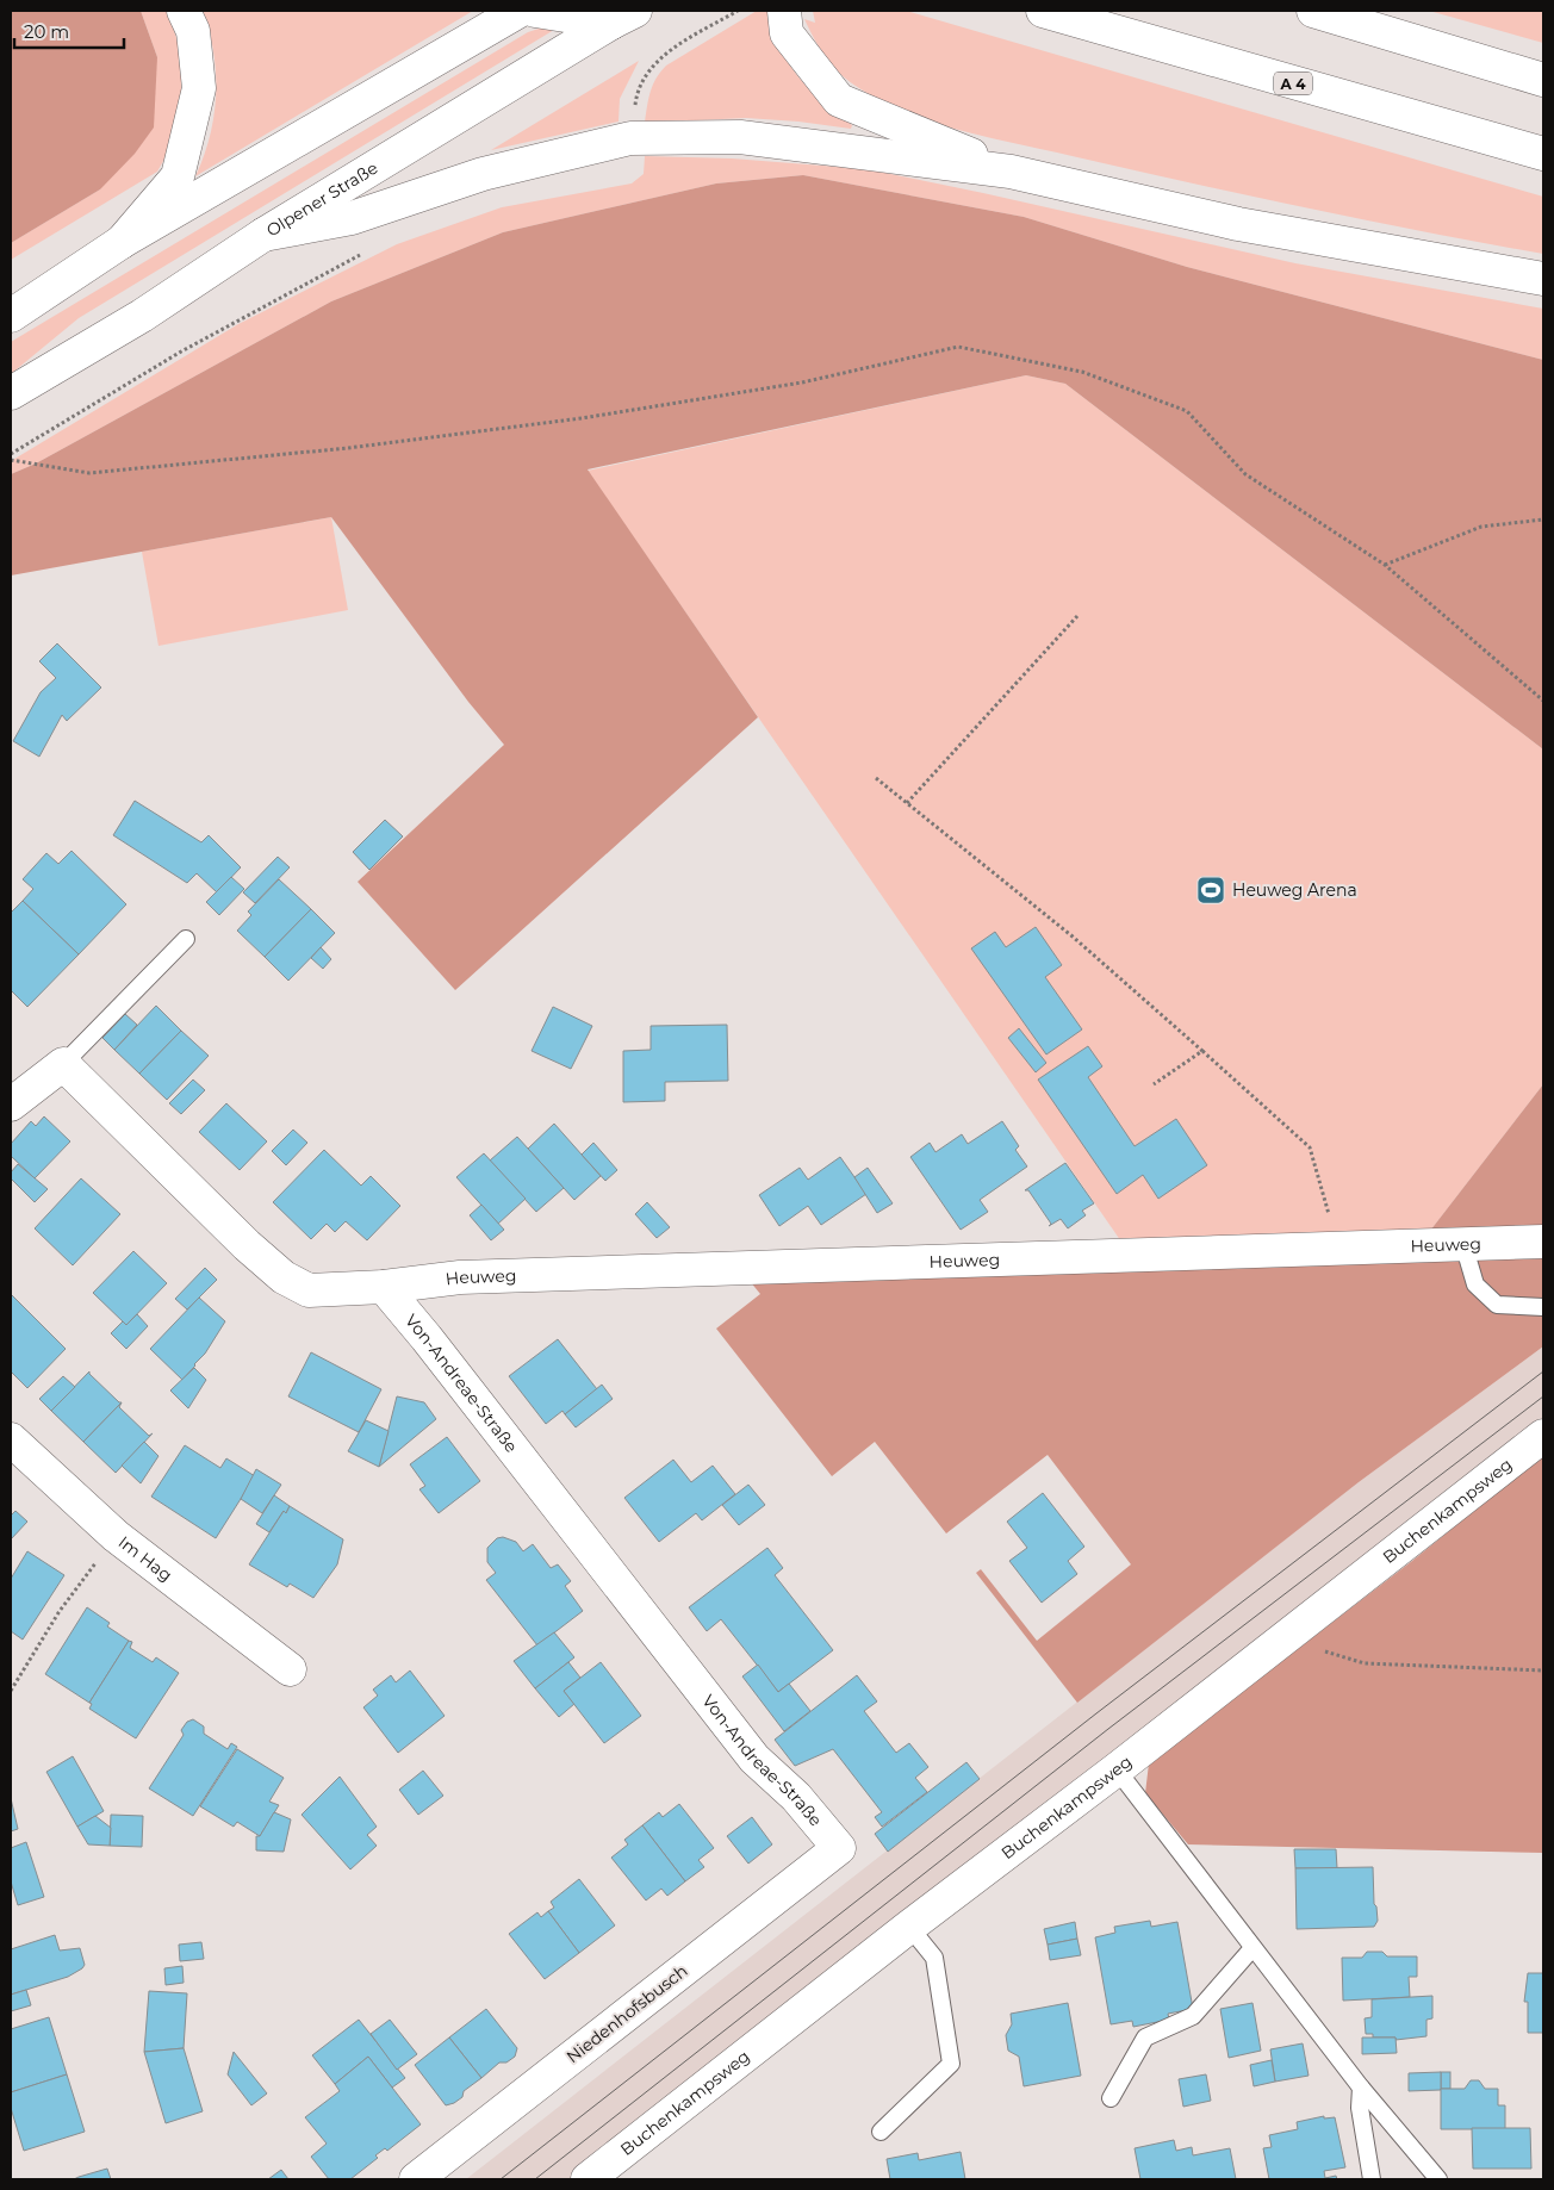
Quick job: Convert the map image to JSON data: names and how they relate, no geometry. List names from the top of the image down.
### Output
{
  "streets": {
    "main road": [
      "A 4",
      "Olpener Straße",
      "Heuweg",
      "Von-Andreae-Straße",
      "Buchenkampsweg",
      "Im Hag",
      "Niedenhofsbusch"
    ]
  },
  "crossings": [
    ["Heuweg", "Von-Andreae-Straße"],
    ["Von-Andreae-Straße", "Niedenhofsbusch"]
  ],
  "places": {
    "sports": ["Heuweg Arena"]
  },
  "scale_bar": "20 m"
}
